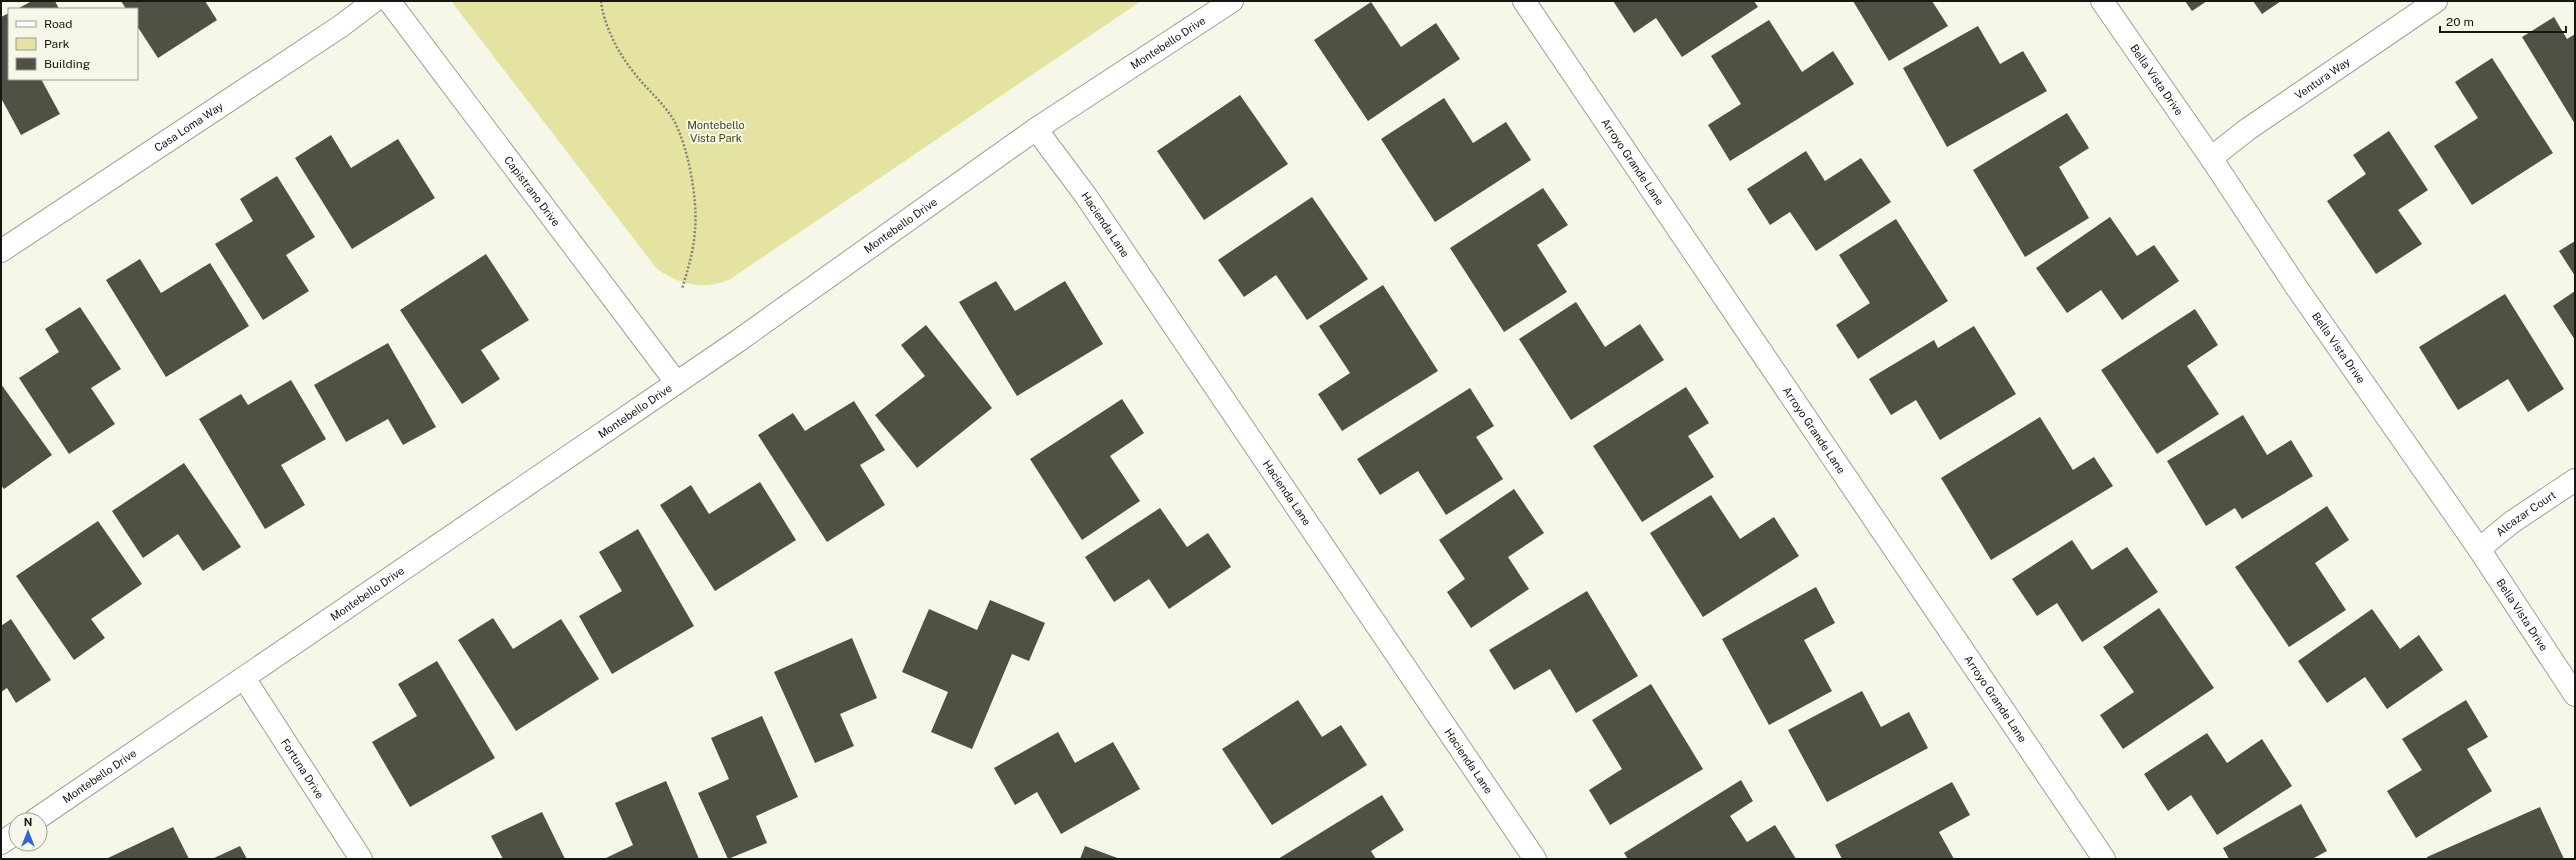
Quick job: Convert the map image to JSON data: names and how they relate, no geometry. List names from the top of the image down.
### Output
{
  "streets": {
    "street": [
      "Montebello Drive",
      "Ventura Way",
      "Bella Vista Drive",
      "Casa Loma Way",
      "Arroyo Grande Lane",
      "Capistrano Drive",
      "Hacienda Lane",
      "Alcazar Court",
      "Fortuna Drive"
    ]
  },
  "crossings": [
    ["Montebello Drive", "Capistrano Drive"],
    ["Montebello Drive", "Hacienda Lane"],
    ["Montebello Drive", "Fortuna Drive"],
    ["Ventura Way", "Bella Vista Drive"],
    ["Bella Vista Drive", "Alcazar Court"]
  ],
  "parks": ["Montebello Vista Park"],
  "legend": ["Road", "Park", "Building"],
  "scale_bar": "20 m",
  "north": "top"
}
